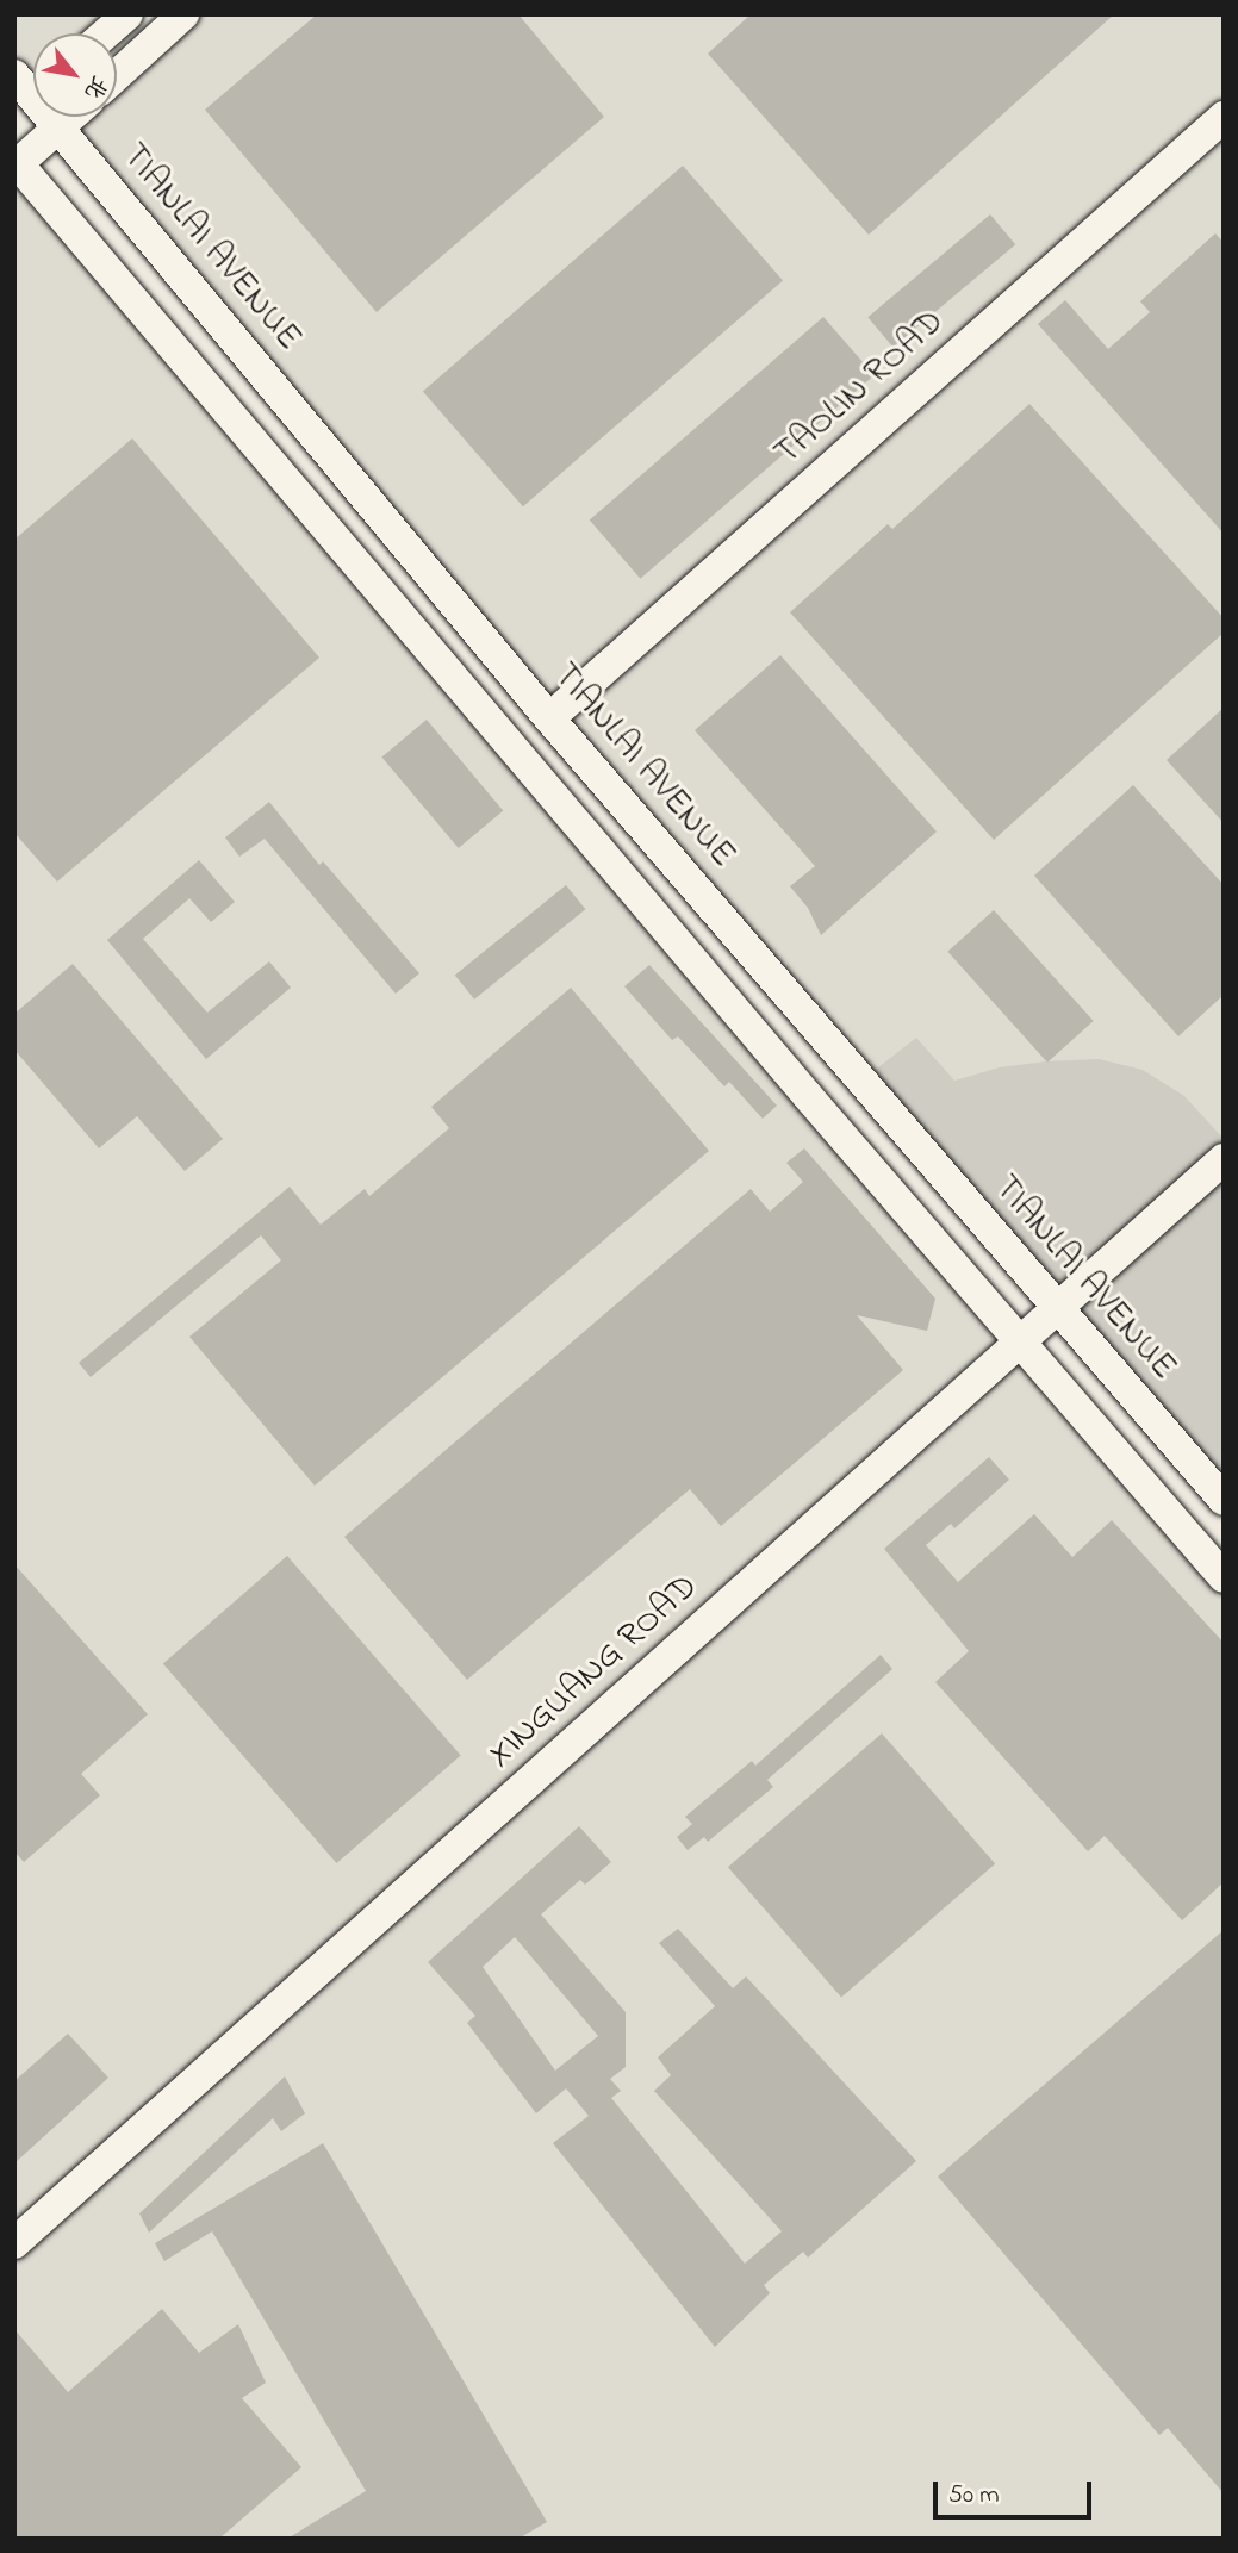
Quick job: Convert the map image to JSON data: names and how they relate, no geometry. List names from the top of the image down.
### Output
{
  "streets": {
    "main road": ["TIANLAI AVENUE", "TAOLIN ROAD", "XINGUANG ROAD"]
  },
  "crossings": [
    ["TIANLAI AVENUE", "TAOLIN ROAD"],
    ["TIANLAI AVENUE", "XINGUANG ROAD"]
  ],
  "scale_bar": "50 m",
  "north": "bottom right"
}
